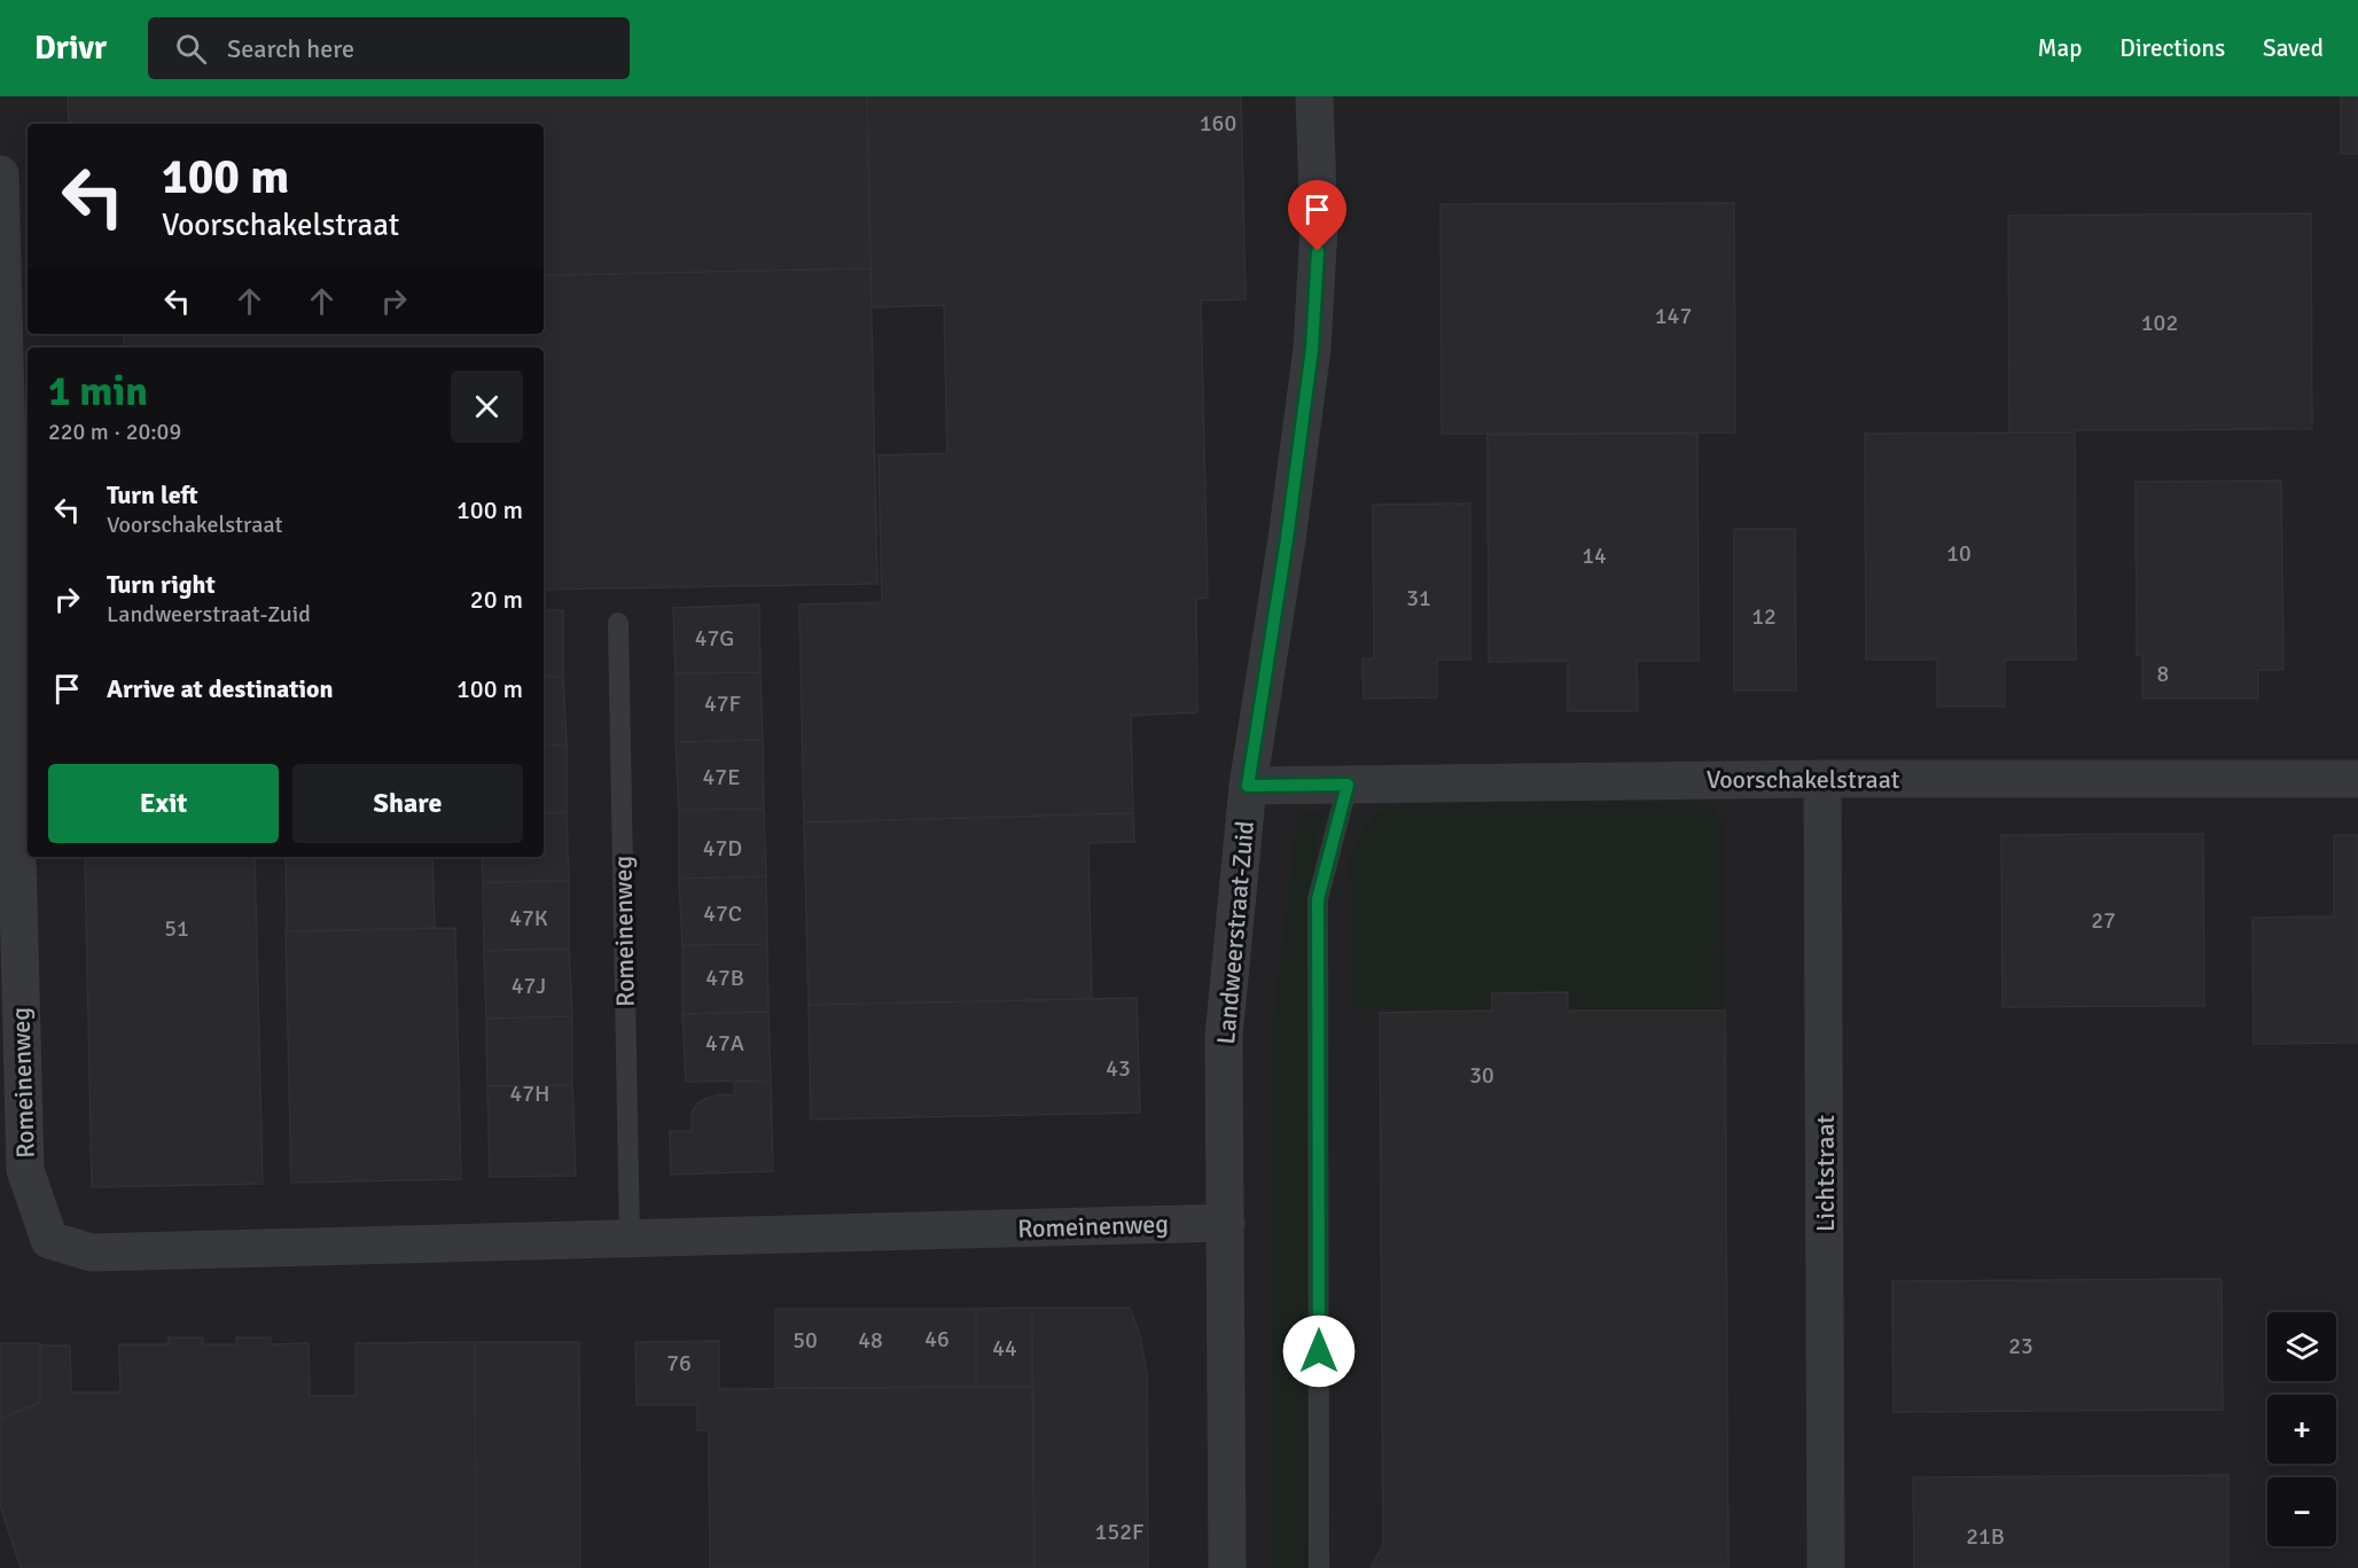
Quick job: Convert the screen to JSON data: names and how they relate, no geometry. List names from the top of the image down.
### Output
{
  "streets": {
    "street": [
      "Voorschakelstraat",
      "Romeinenweg",
      "Landweerstraat-Zuid",
      "Lichtstraat"
    ]
  },
  "crossings": [
    ["Voorschakelstraat", "Landweerstraat-Zuid"],
    ["Voorschakelstraat", "Lichtstraat"],
    ["Romeinenweg", "Landweerstraat-Zuid"]
  ],
  "house_numbers": [
    "160",
    "147",
    "102",
    "10",
    "14",
    "31",
    "12",
    "47G",
    "8",
    "47F",
    "47E",
    "47D",
    "47C",
    "47K",
    "27",
    "51",
    "47B",
    "47J",
    "47A",
    "43",
    "30",
    "47H",
    "46",
    "50",
    "48",
    "23",
    "44",
    "76",
    "152F",
    "21B"
  ],
  "page": {
    "header": "Drivr",
    "search": "Search here",
    "nav": ["Map", "Directions", "Saved"],
    "turn": ["100 m", "Voorschakelstraat"],
    "heading": ["1 min", "220 m · 20:09"],
    "list": [
      {
        "name": "Turn left",
        "note": "Voorschakelstraat",
        "value": "100 m"
      },
      {
        "name": "Turn right",
        "note": "Landweerstraat-Zuid",
        "value": "20 m"
      },
      {
        "name": "Arrive at destination",
        "value": "100 m"
      }
    ],
    "buttons": ["Exit", "Share"],
    "map_buttons": ["+", "−"]
  }
}
